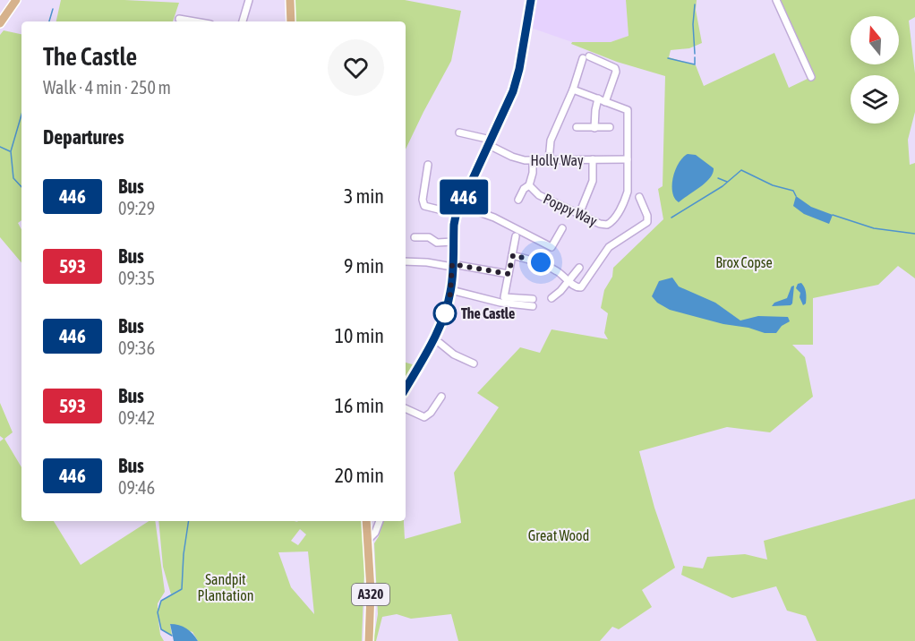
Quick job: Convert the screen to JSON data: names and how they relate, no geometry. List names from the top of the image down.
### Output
{
  "streets": {
    "main road": ["A320"],
    "street": ["Holly Way", "Poppy Way"]
  },
  "crossings": [
    ["Holly Way", "Poppy Way"]
  ],
  "parks": ["Brox Copse", "Great Wood", "Sandpit Plantation"],
  "places": ["The Castle"],
  "lines": ["bus line 446"],
  "north": "top",
  "page": {
    "on_map": "446",
    "heading": [
      ["The Castle", "Walk · 4 min · 250 m"],
      "Departures"
    ],
    "list": [
      {
        "mark": "446",
        "name": "Bus",
        "note": "09:29",
        "value": "3 min"
      },
      {
        "mark": "593",
        "name": "Bus",
        "note": "09:35",
        "value": "9 min"
      },
      {
        "mark": "446",
        "name": "Bus",
        "note": "09:36",
        "value": "10 min"
      },
      {
        "mark": "593",
        "name": "Bus",
        "note": "09:42",
        "value": "16 min"
      },
      {
        "mark": "446",
        "name": "Bus",
        "note": "09:46",
        "value": "20 min"
      }
    ]
  }
}
